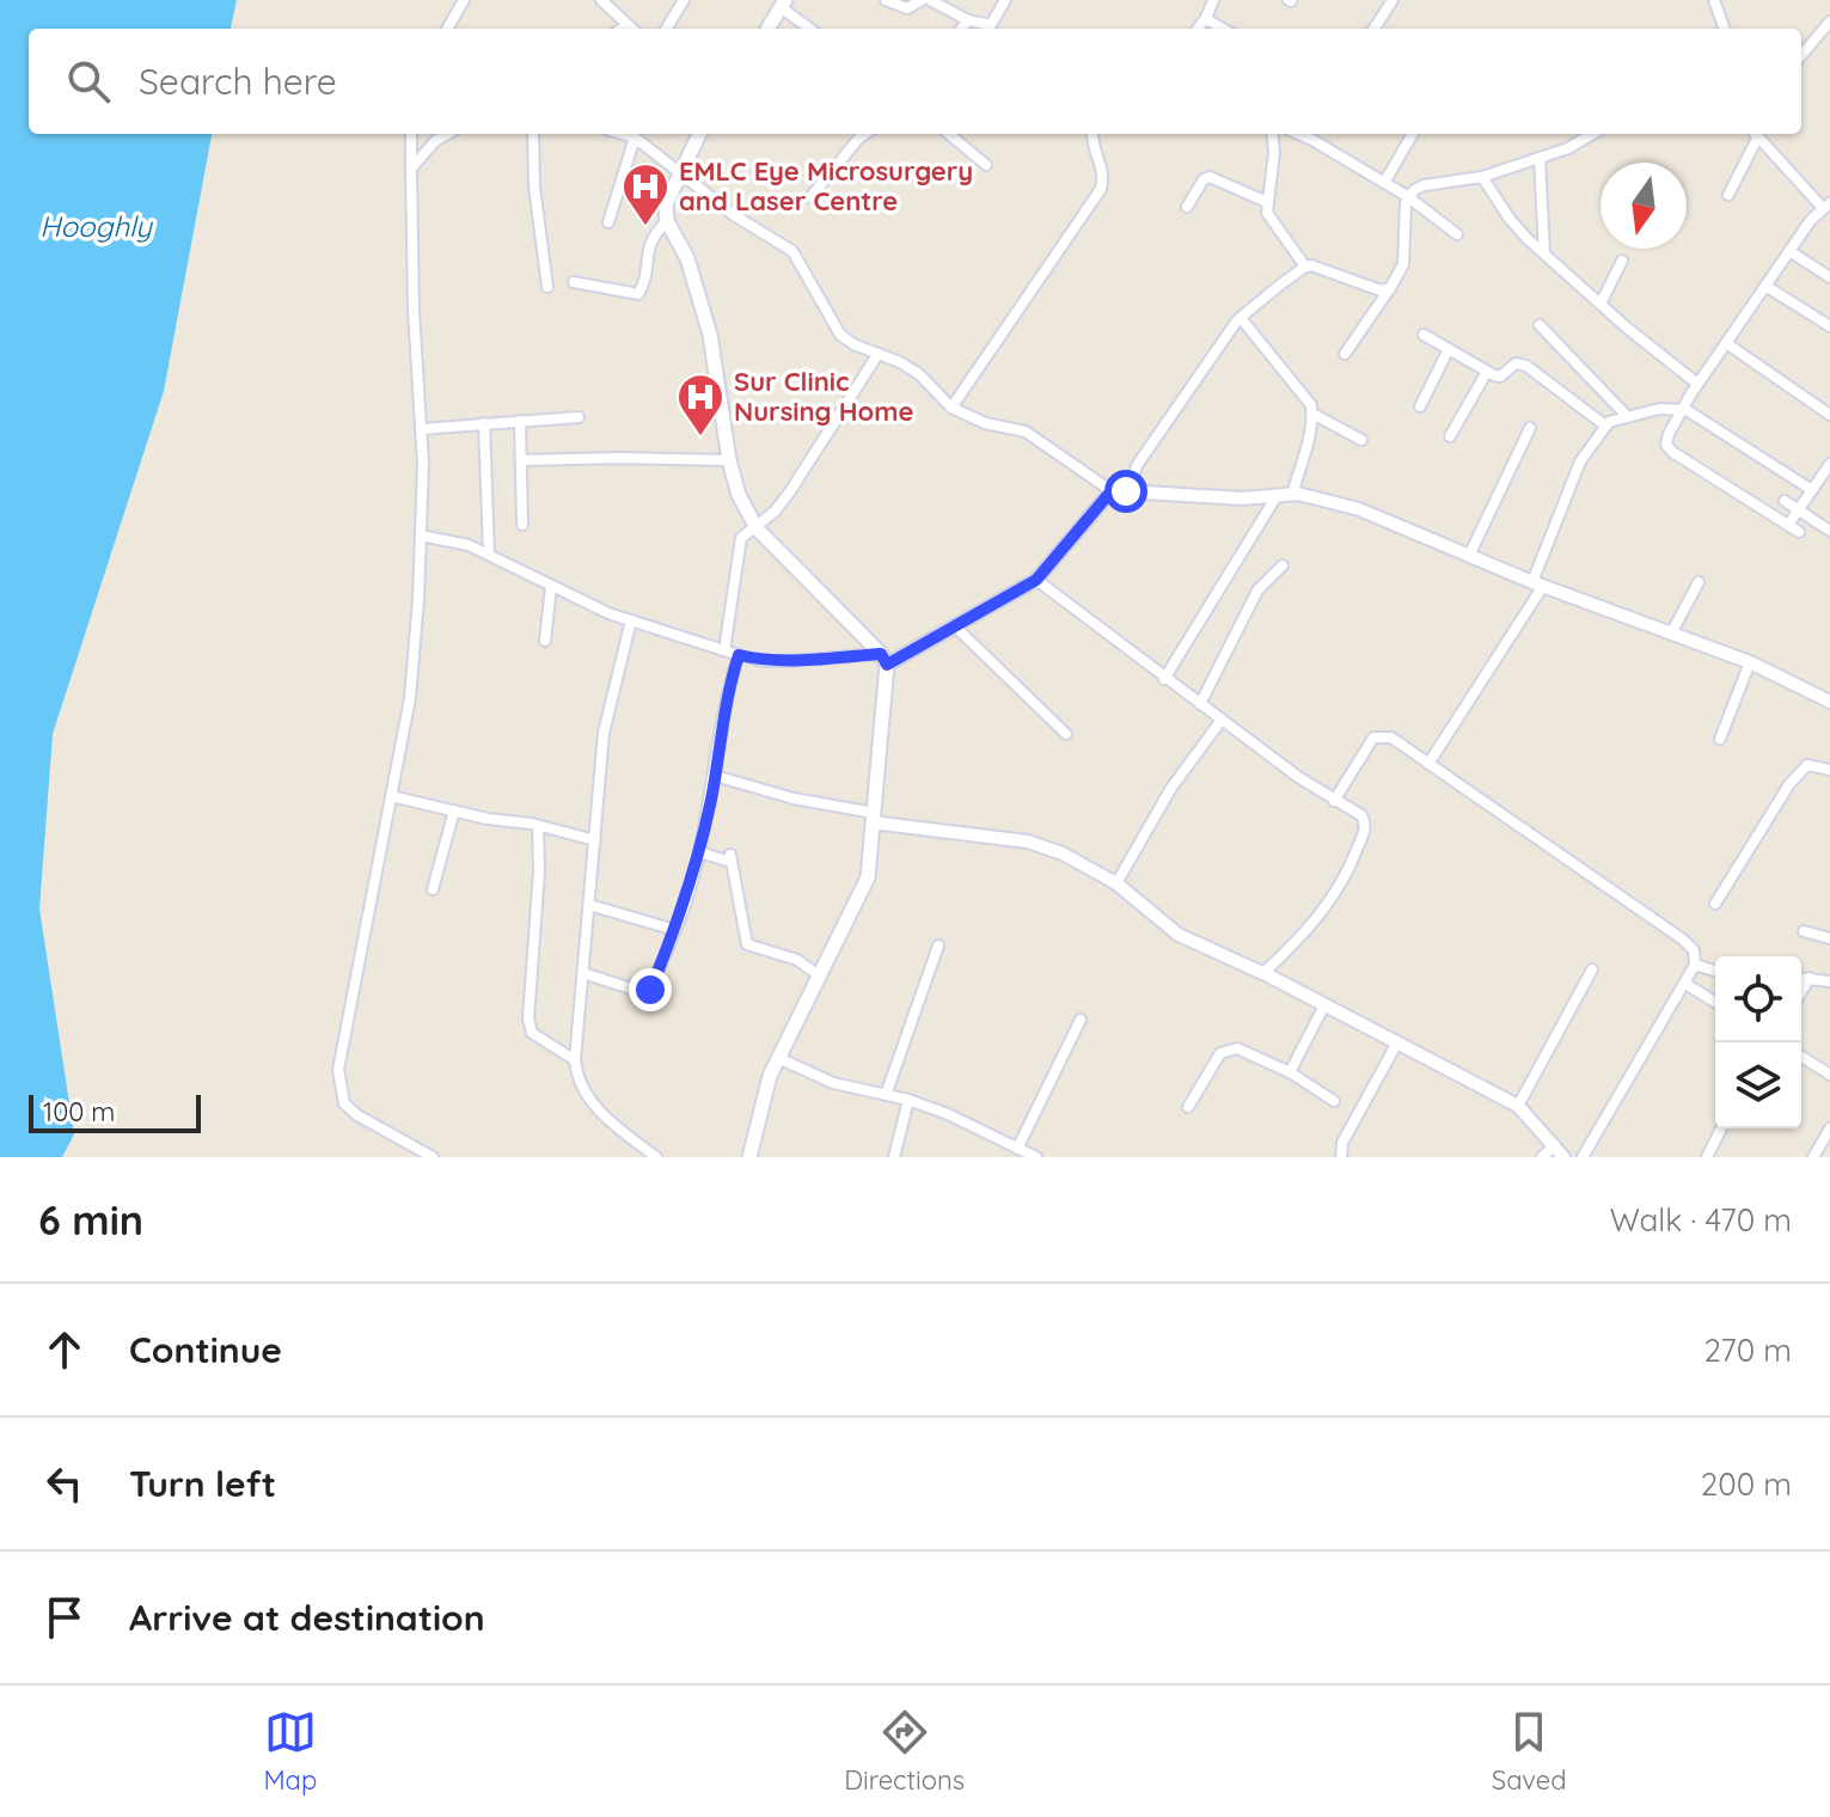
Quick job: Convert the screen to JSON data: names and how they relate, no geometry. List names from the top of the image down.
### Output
{
  "water": ["Hooghly"],
  "places": {
    "hospital": ["EMLC Eye Microsurgery and Laser Centre", "Sur Clinic Nursing Home"]
  },
  "scale_bar": "100 m",
  "north": "bottom",
  "page": {
    "search": "Search here",
    "scale": "100 m",
    "heading": ["6 min", "Walk · 470 m"],
    "list": [
      ["Continue", "270 m"],
      ["Turn left", "200 m"],
      "Arrive at destination"
    ],
    "nav": ["Map", "Directions", "Saved"]
  }
}
